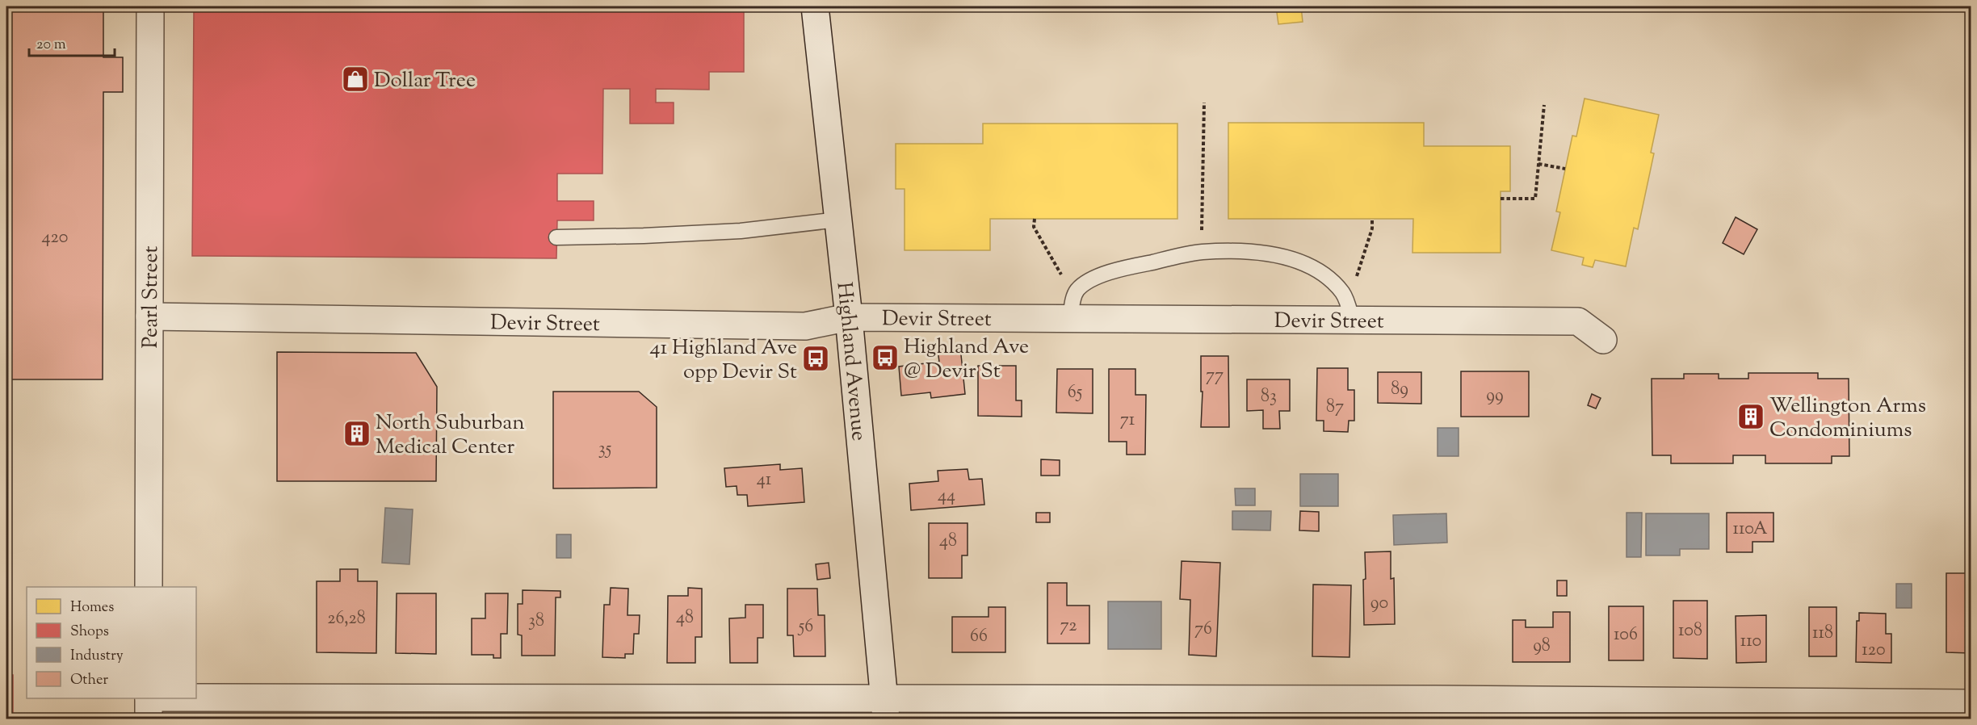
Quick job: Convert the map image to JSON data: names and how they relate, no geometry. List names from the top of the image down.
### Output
{
  "streets": {
    "street": ["Pearl Street", "Devir Street", "Highland Avenue"]
  },
  "crossings": [
    ["Pearl Street", "Devir Street"],
    ["Devir Street", "Highland Avenue"]
  ],
  "places": {
    "shop": ["Dollar Tree"],
    "bus stop": ["Highland Ave @ Devir St", "41 Highland Ave opp Devir St"],
    "building": ["Wellington Arms Condominiums", "North Suburban Medical Center"]
  },
  "house_numbers": [
    "420",
    "77",
    "89",
    "65",
    "99",
    "83",
    "87",
    "71",
    "35",
    "41",
    "44",
    "110A",
    "48",
    "90",
    "48",
    "26,28",
    "38",
    "72",
    "56",
    "76",
    "108",
    "118",
    "106",
    "66",
    "110",
    "98",
    "120"
  ],
  "legend": [
    "Homes",
    "Shops",
    "Industry",
    "Other"
  ],
  "scale_bar": "20 m"
}
